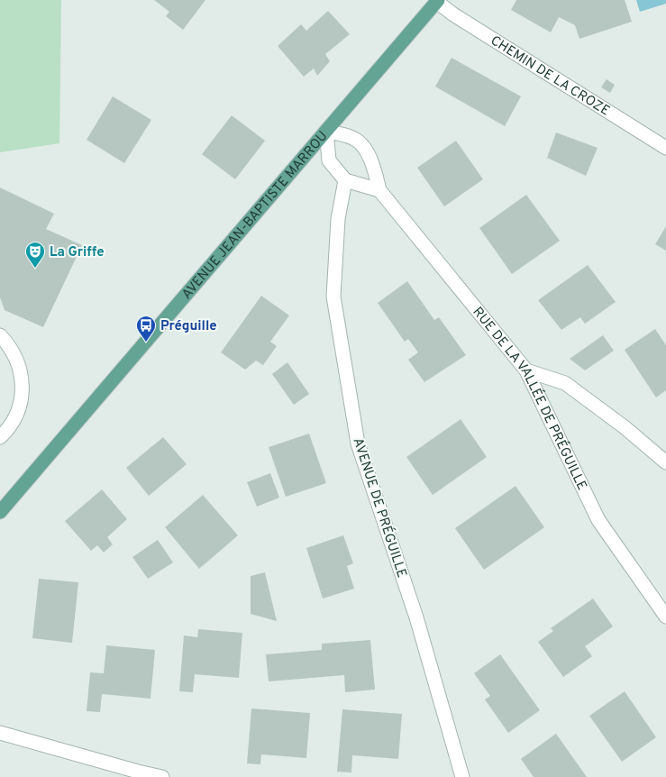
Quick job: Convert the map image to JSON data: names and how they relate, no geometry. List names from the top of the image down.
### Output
{
  "streets": {
    "main road": ["AVENUE JEAN-BAPTISTE MARROU"],
    "street": ["CHEMIN DE LA CROZE", "RUE DE LA VALLÉE DE PRÉGUILLE", "AVENUE DE PRÉGUILLE"]
  },
  "crossings": [
    ["CHEMIN DE LA CROZE", "AVENUE JEAN-BAPTISTE MARROU"],
    ["AVENUE JEAN-BAPTISTE MARROU", "RUE DE LA VALLÉE DE PRÉGUILLE"]
  ],
  "places": {
    "theatre": ["La Griffe"],
    "bus stop": ["Préguille"]
  }
}
